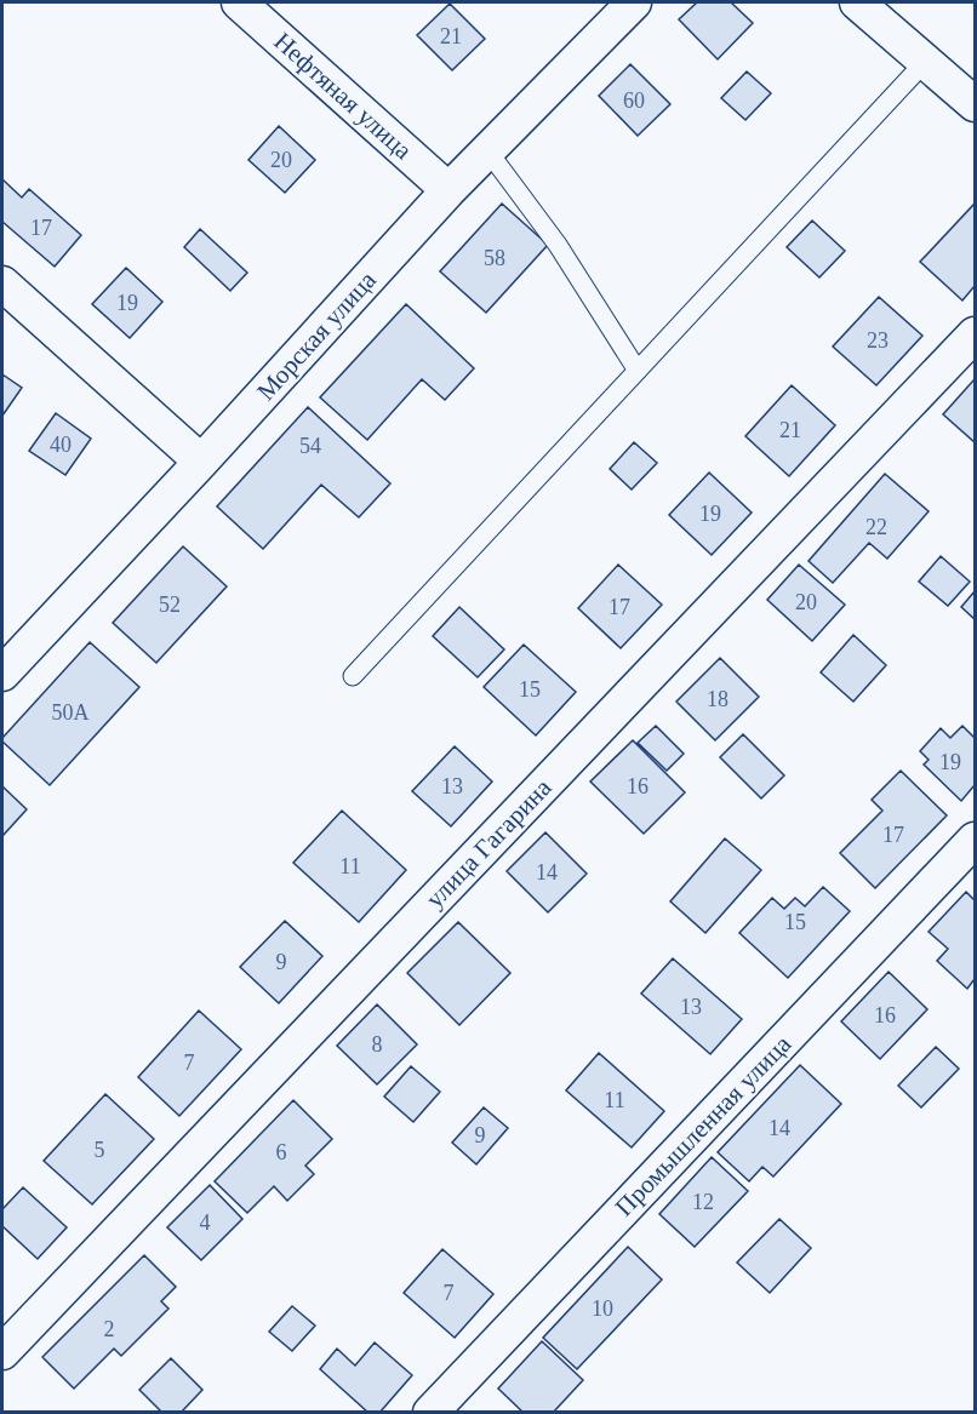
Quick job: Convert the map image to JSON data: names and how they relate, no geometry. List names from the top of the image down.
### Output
{
  "streets": {
    "street": [
      "Нефтяная улица",
      "Морская улица",
      "улица Гагарина",
      "Промышленная улица"
    ]
  },
  "crossings": [
    ["Нефтяная улица", "Морская улица"]
  ],
  "house_numbers": [
    "21",
    "60",
    "20",
    "17",
    "58",
    "19",
    "23",
    "21",
    "40",
    "54",
    "19",
    "22",
    "20",
    "52",
    "17",
    "15",
    "18",
    "50А",
    "19",
    "13",
    "16",
    "17",
    "11",
    "14",
    "15",
    "9",
    "13",
    "16",
    "8",
    "7",
    "11",
    "14",
    "9",
    "5",
    "6",
    "12",
    "4",
    "7",
    "10",
    "2"
  ]
}
